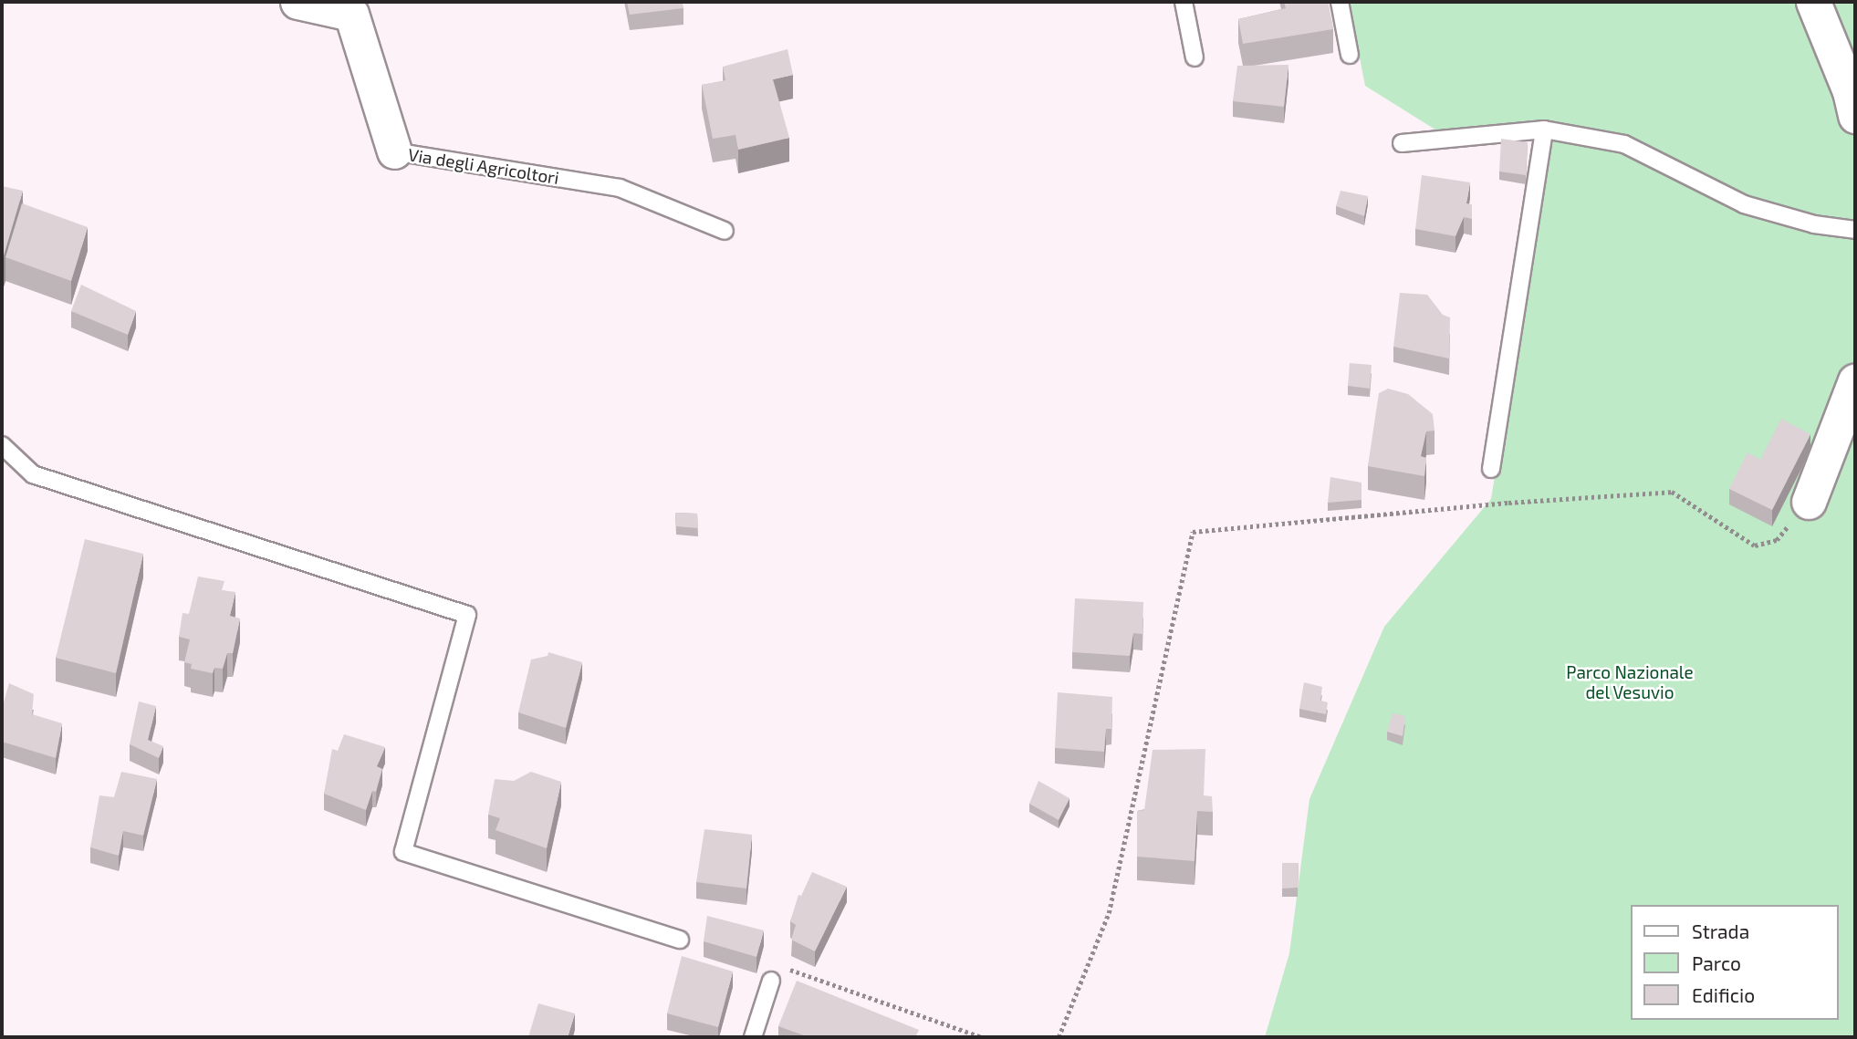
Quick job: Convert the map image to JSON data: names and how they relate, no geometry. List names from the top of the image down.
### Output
{
  "streets": {
    "street": ["Via degli Agricoltori"]
  },
  "parks": ["Parco Nazionale del Vesuvio"],
  "legend": ["Strada", "Parco", "Edificio"]
}
